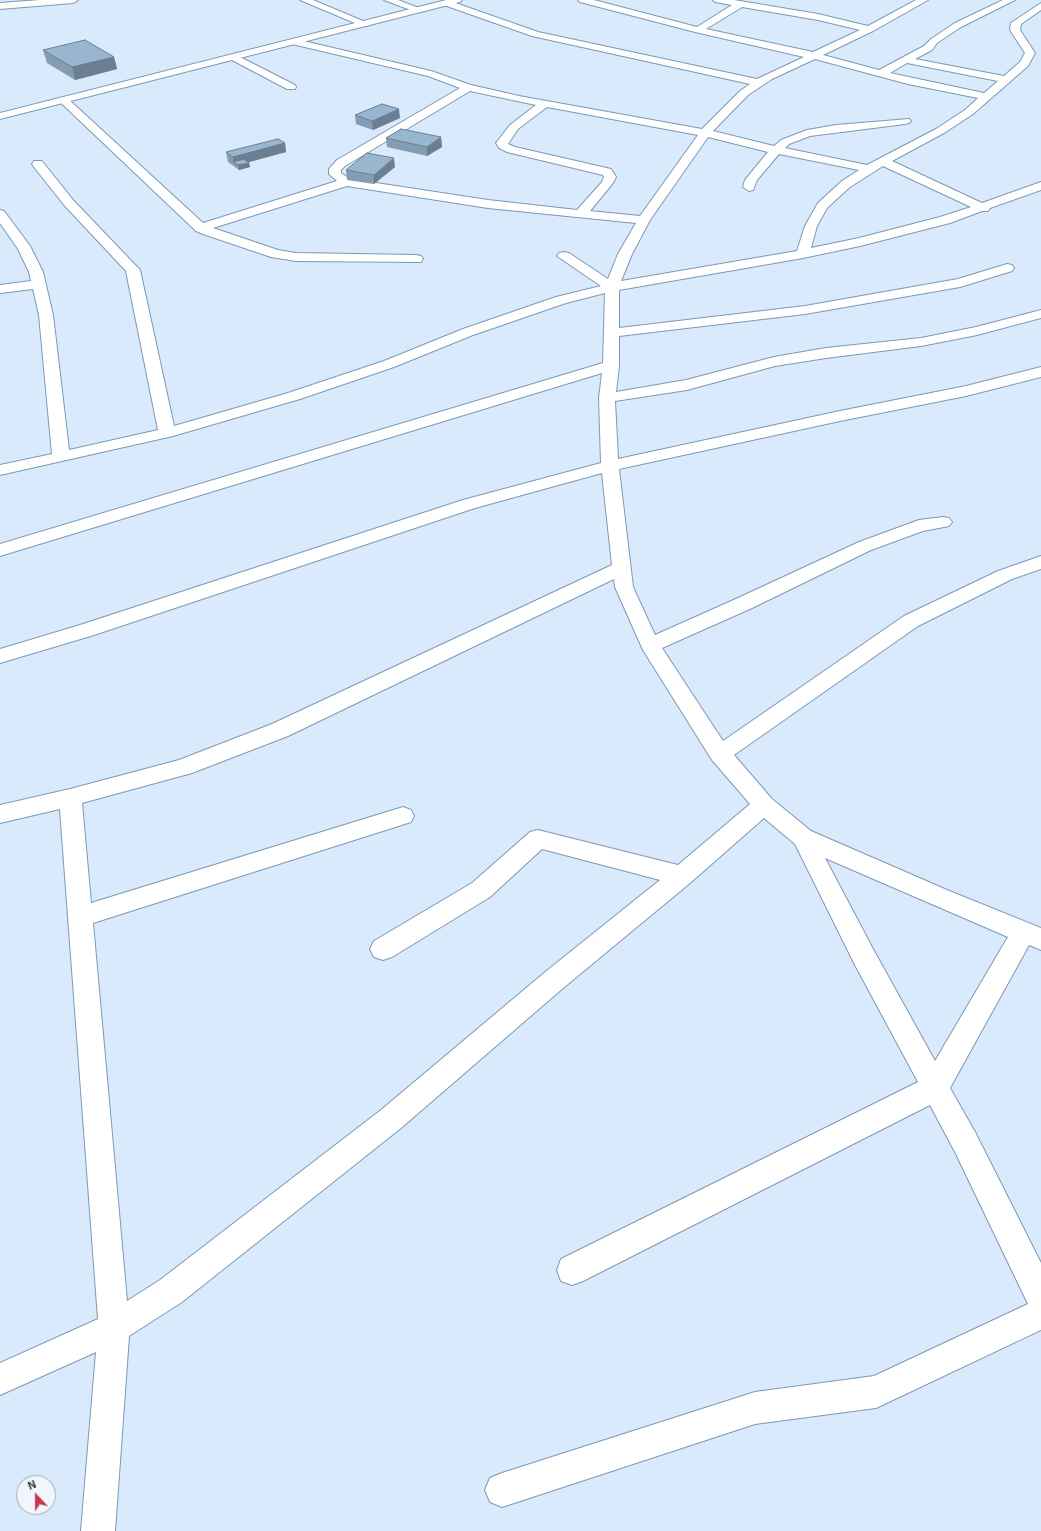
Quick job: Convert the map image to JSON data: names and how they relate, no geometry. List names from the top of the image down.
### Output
{
  "north": "top"
}
